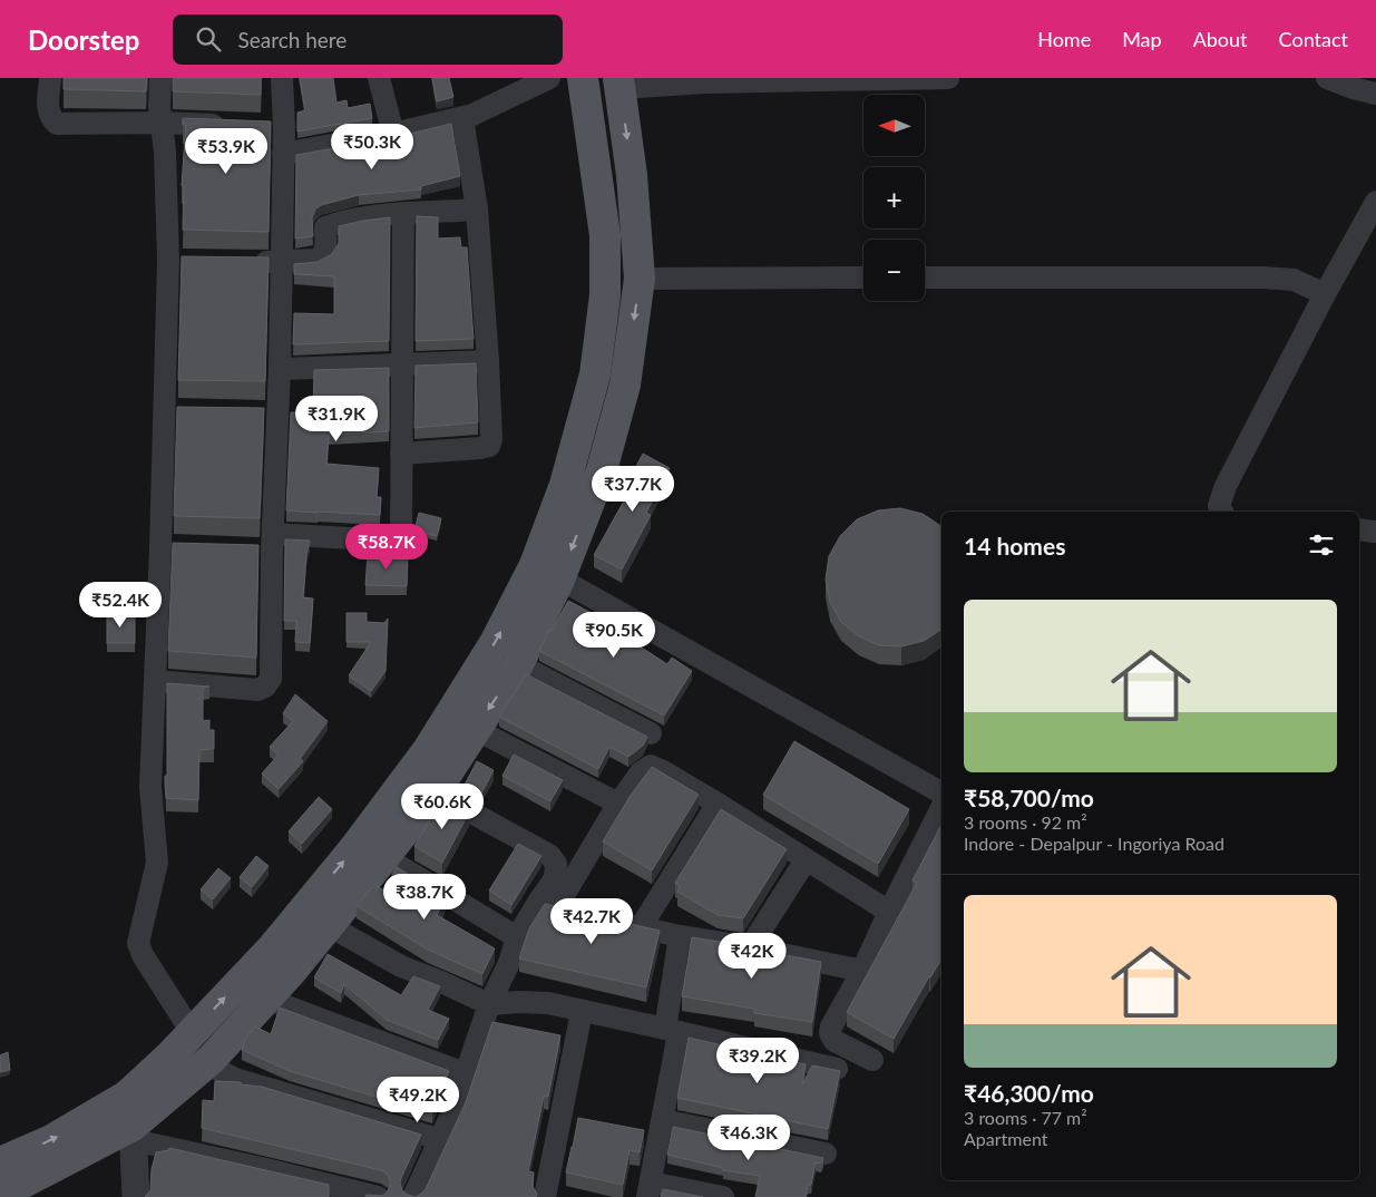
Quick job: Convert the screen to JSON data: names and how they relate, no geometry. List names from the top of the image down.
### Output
{
  "north": "left",
  "page": {
    "header": "Doorstep",
    "search": "Search here",
    "nav": [
      "Home",
      "Map",
      "About",
      "Contact"
    ],
    "map_buttons": ["+", "−"],
    "price": [
      "₹50.3K",
      "₹53.9K",
      "₹31.9K",
      "₹37.7K",
      "₹58.7K",
      "₹52.4K",
      "₹90.5K",
      "₹60.6K",
      "₹38.7K",
      "₹42.7K",
      "₹42K",
      "₹39.2K",
      "₹49.2K",
      "₹46.3K"
    ],
    "heading": "14 homes",
    "list": [
      {
        "name": "₹58,700/mo",
        "note": "3 rooms · 92 m² · Indore - Depalpur - Ingoriya Road"
      },
      {
        "name": "₹46,300/mo",
        "note": "3 rooms · 77 m² · Apartment"
      }
    ]
  }
}
